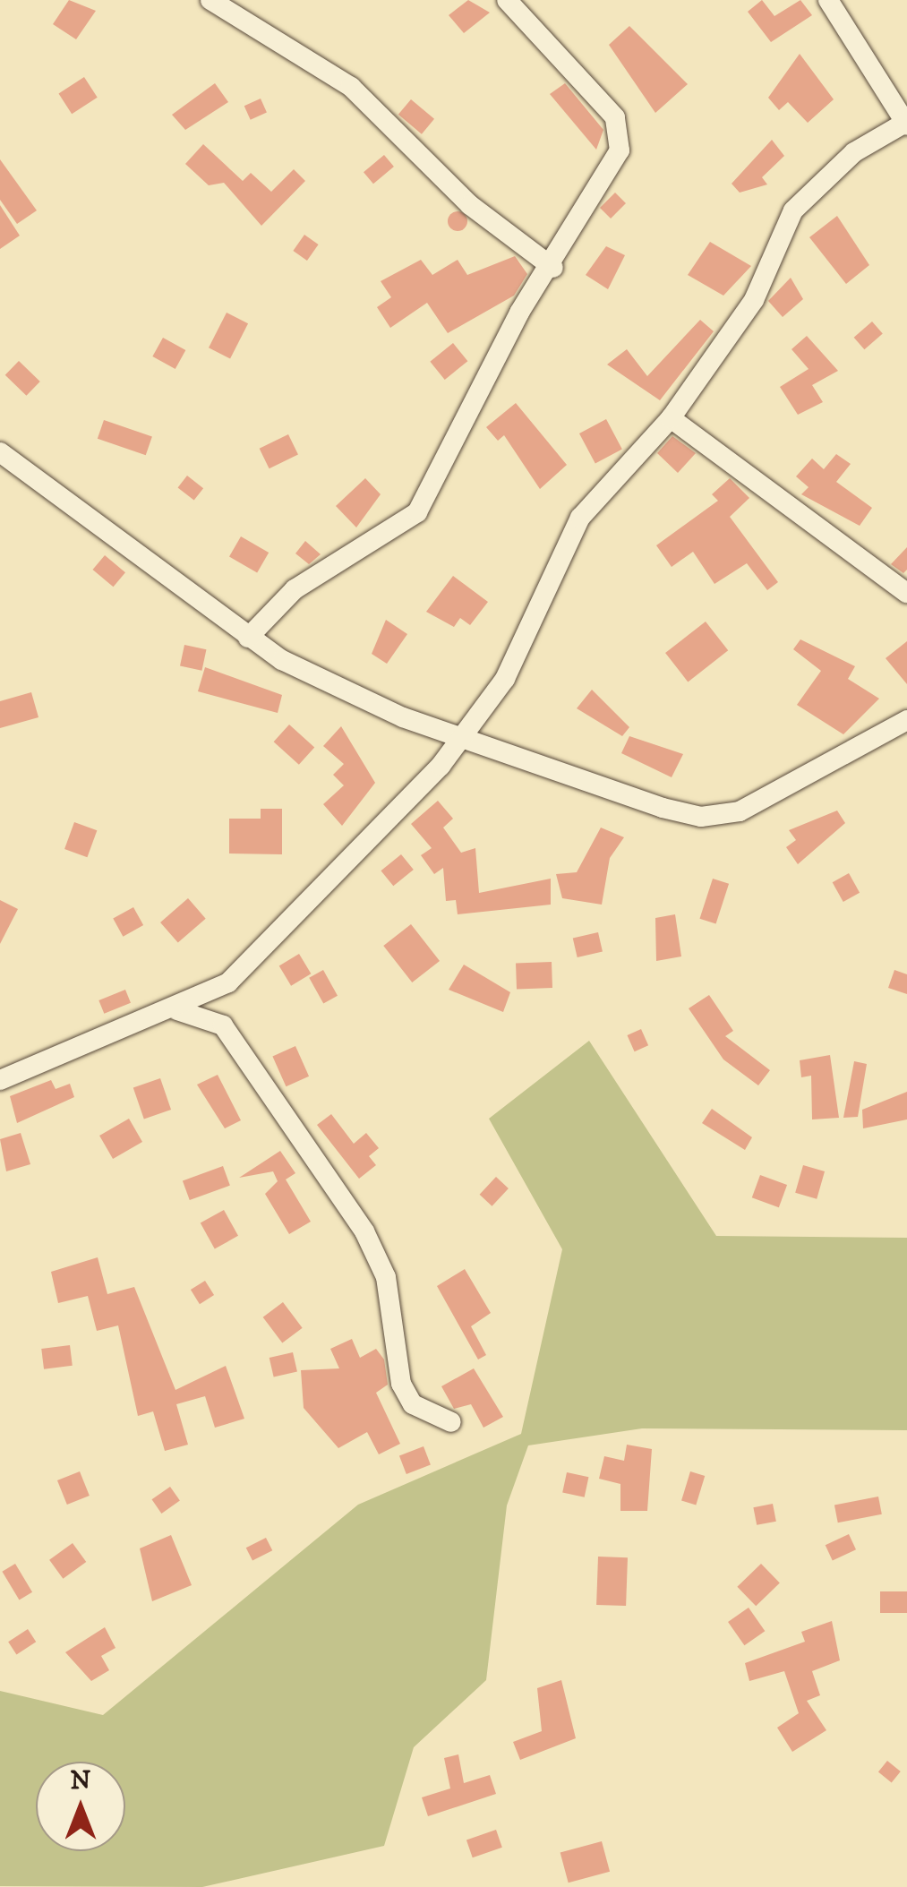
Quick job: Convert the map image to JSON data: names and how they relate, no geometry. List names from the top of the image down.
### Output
{
  "north": "top"
}
